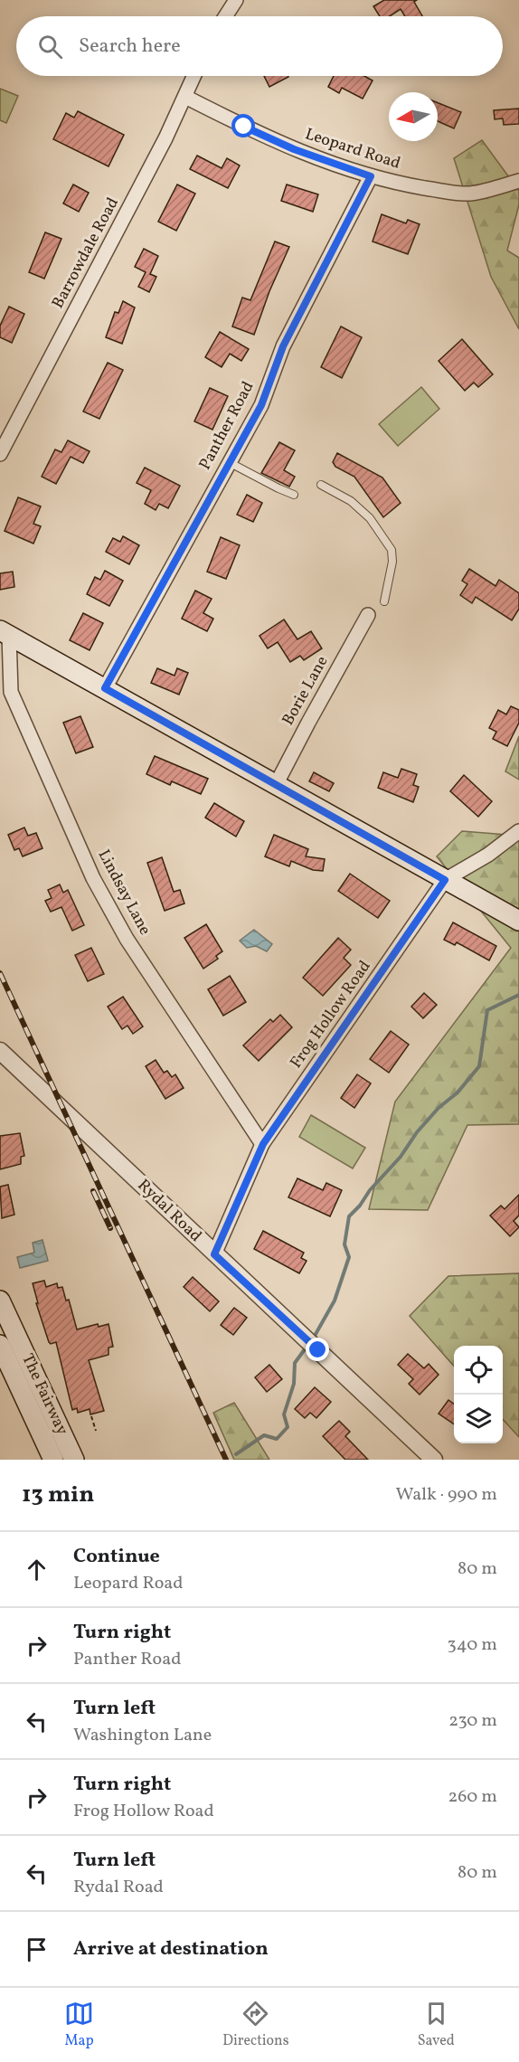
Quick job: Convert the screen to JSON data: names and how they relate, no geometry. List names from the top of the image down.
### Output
{
  "streets": {
    "main road": ["The Fairway"],
    "street": [
      "Leopard Road",
      "Barrowdale Road",
      "Panther Road",
      "Borie Lane",
      "Lindsay Lane",
      "Frog Hollow Road",
      "Rydal Road"
    ]
  },
  "crossings": [
    ["Leopard Road", "Barrowdale Road"],
    ["Leopard Road", "Panther Road"],
    ["Lindsay Lane", "Frog Hollow Road"],
    ["Frog Hollow Road", "Rydal Road"]
  ],
  "north": "left",
  "page": {
    "search": "Search here",
    "heading": ["13 min", "Walk · 990 m"],
    "list": [
      ["Continue", "Leopard Road", "80 m"],
      ["Turn right", "Panther Road", "340 m"],
      ["Turn left", "Washington Lane", "230 m"],
      ["Turn right", "Frog Hollow Road", "260 m"],
      ["Turn left", "Rydal Road", "80 m"],
      "Arrive at destination"
    ],
    "nav": ["Map", "Directions", "Saved"]
  }
}
